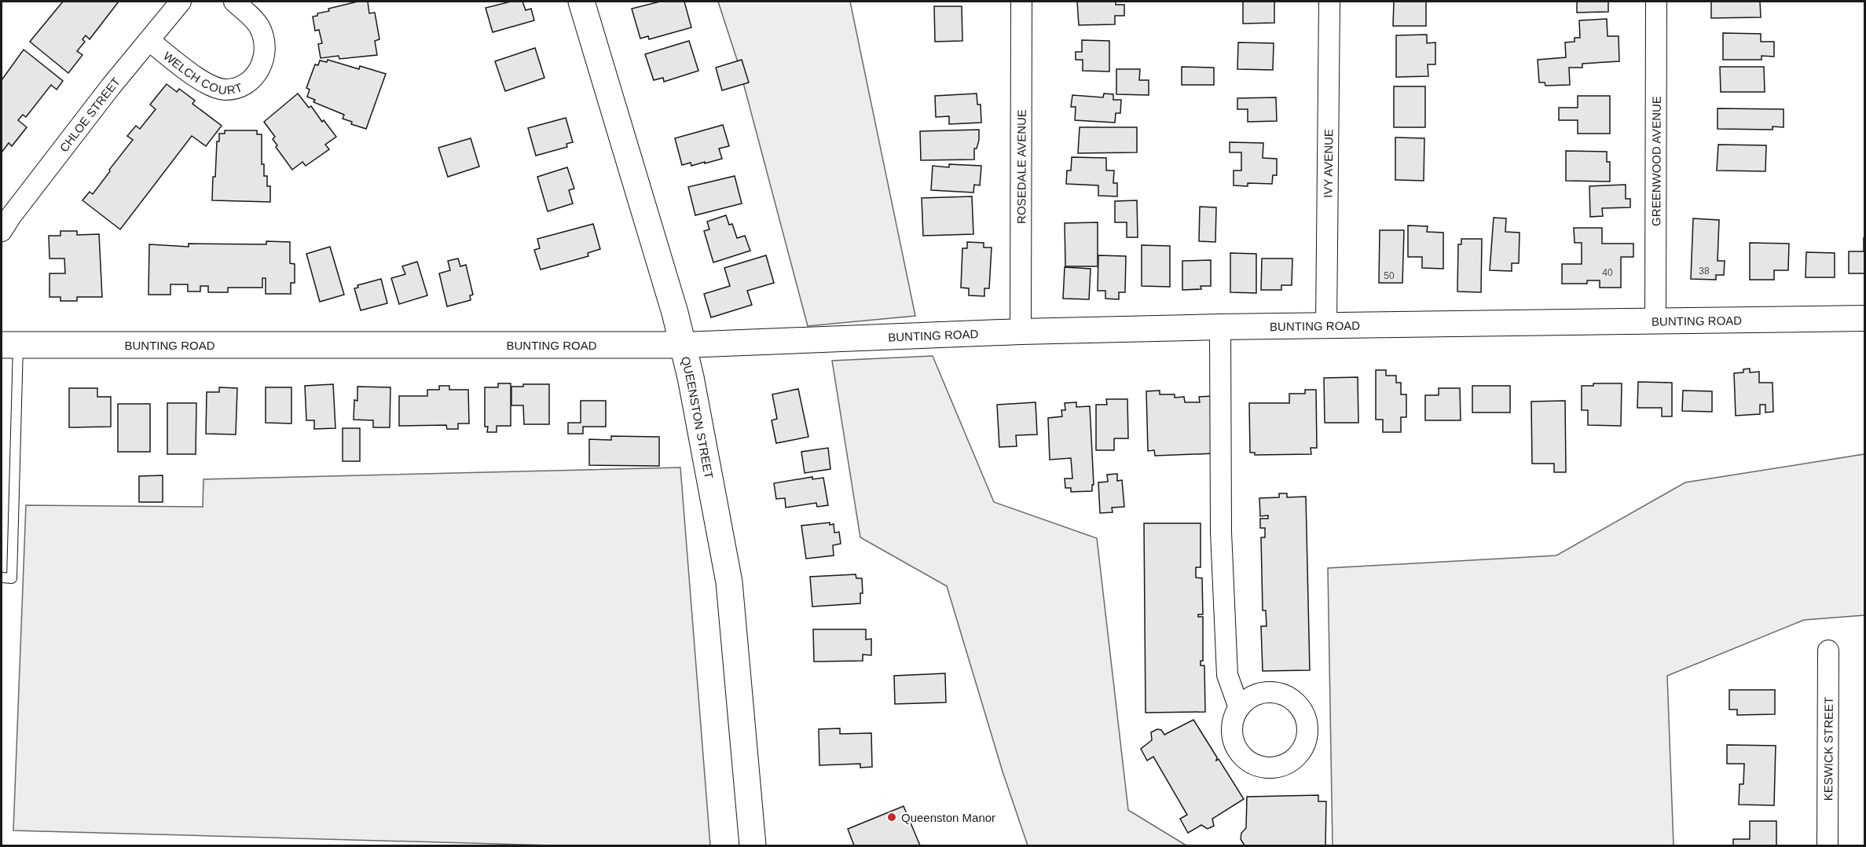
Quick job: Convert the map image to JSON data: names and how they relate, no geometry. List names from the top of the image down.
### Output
{
  "streets": {
    "main road": ["BUNTING ROAD", "QUEENSTON STREET"],
    "street": [
      "WELCH COURT",
      "CHLOE STREET",
      "GREENWOOD AVENUE",
      "IVY AVENUE",
      "ROSEDALE AVENUE",
      "KESWICK STREET"
    ]
  },
  "crossings": [
    ["WELCH COURT", "CHLOE STREET"],
    ["GREENWOOD AVENUE", "BUNTING ROAD"],
    ["IVY AVENUE", "BUNTING ROAD"],
    ["ROSEDALE AVENUE", "BUNTING ROAD"],
    ["BUNTING ROAD", "QUEENSTON STREET"]
  ],
  "places": ["Queenston Manor"],
  "house_numbers": ["38", "40", "50"]
}
